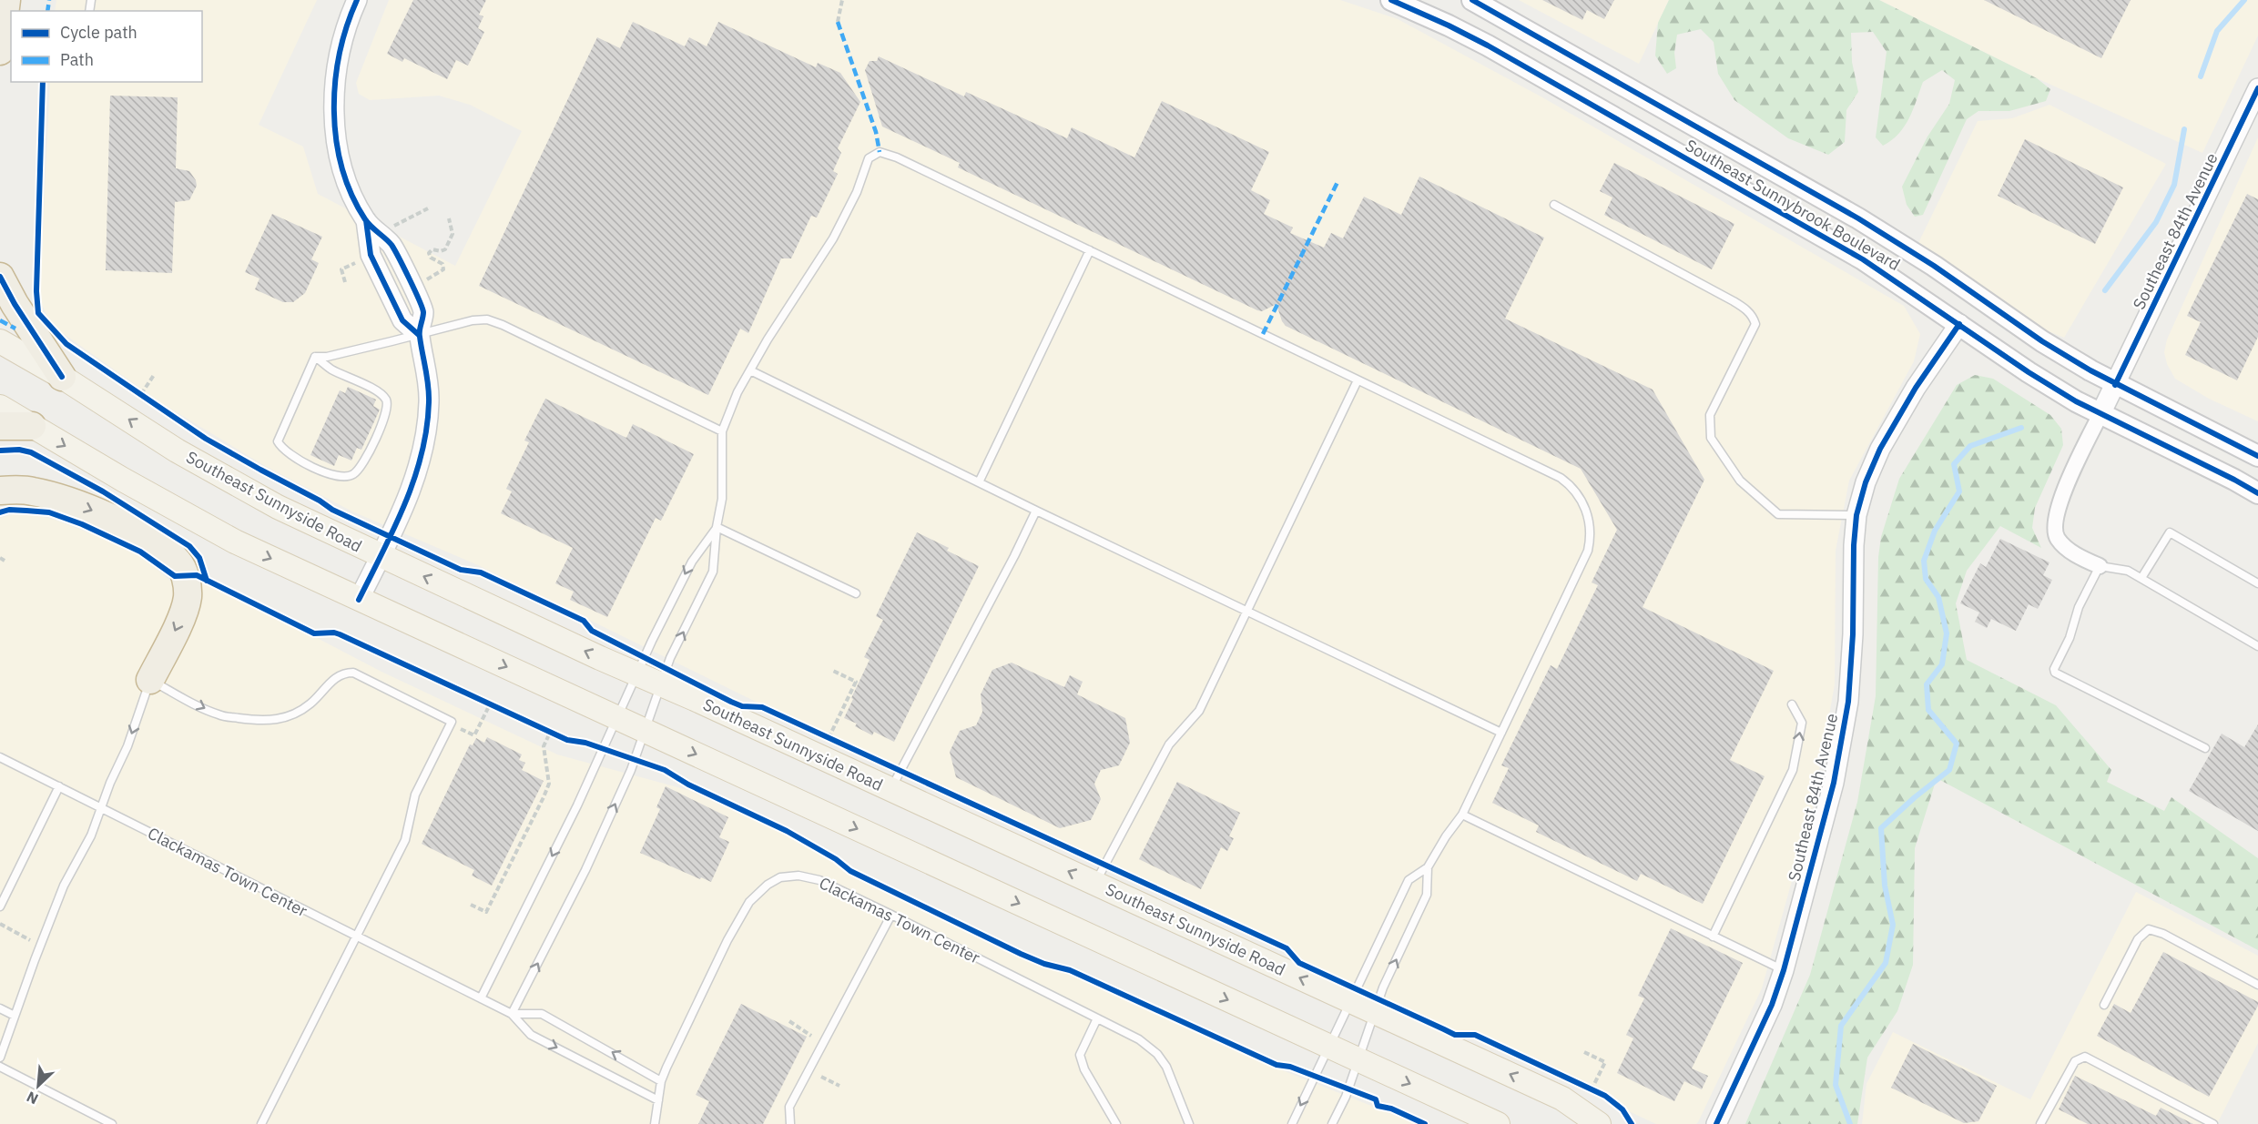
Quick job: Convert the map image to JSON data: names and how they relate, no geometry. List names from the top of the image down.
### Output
{
  "streets": {
    "main road": ["Southeast Sunnybrook Boulevard", "Southeast Sunnyside Road"],
    "street": ["Southeast 84th Avenue"],
    "lane": ["Clackamas Town Center"]
  },
  "crossings": [
    ["Southeast Sunnybrook Boulevard", "Southeast 84th Avenue"]
  ],
  "legend": ["Cycle path", "Path"],
  "north": "bottom left"
}
